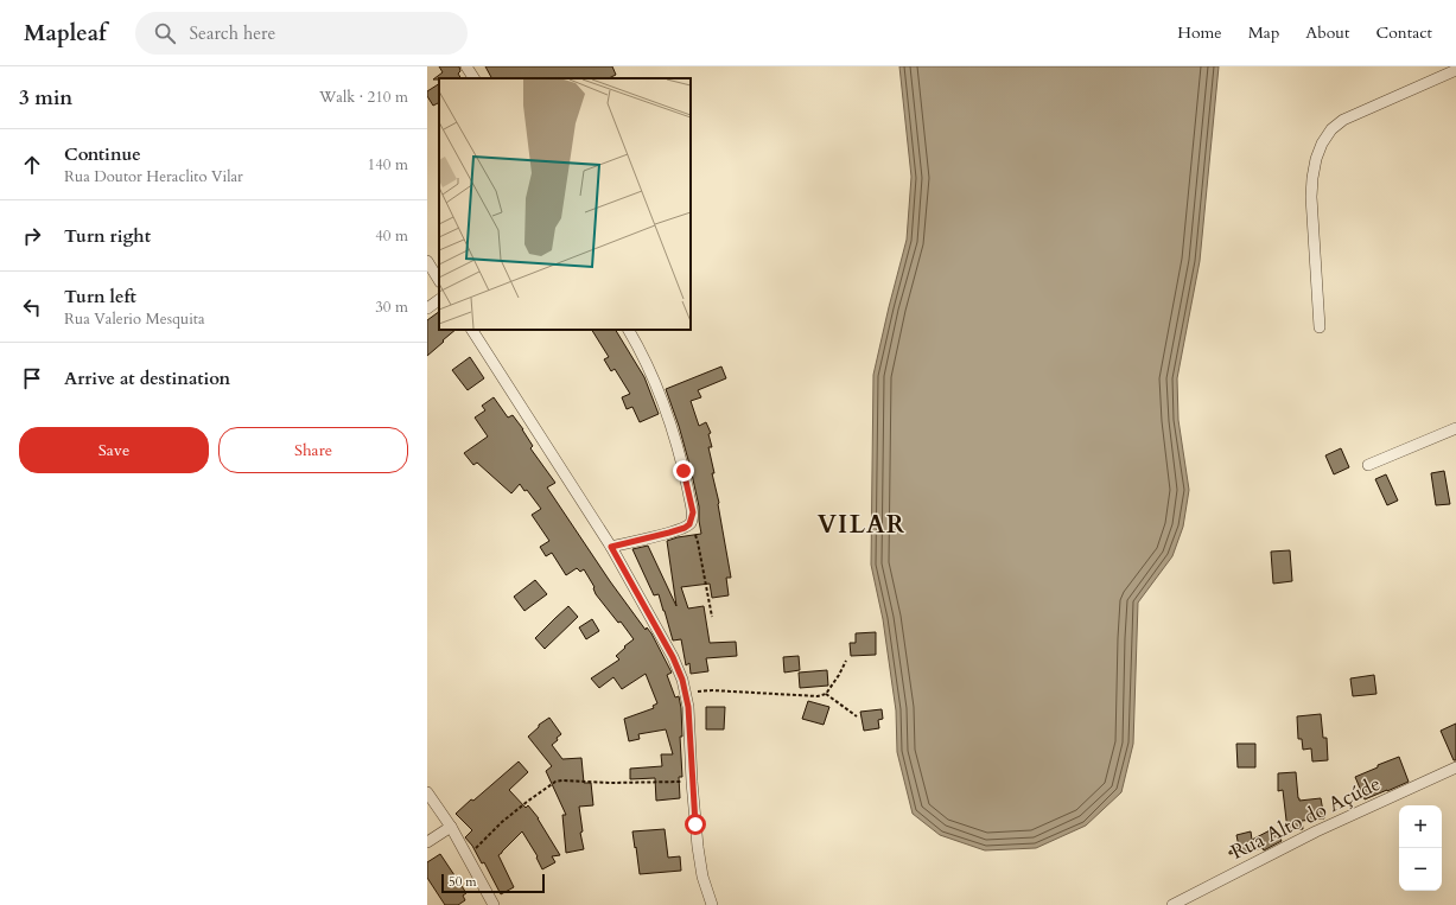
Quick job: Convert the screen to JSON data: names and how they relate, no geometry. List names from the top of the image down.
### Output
{
  "streets": {
    "street": ["Rua Alto do Açúde"]
  },
  "districts": ["VILAR"],
  "scale_bar": "50 m",
  "page": {
    "header": "Mapleaf",
    "search": "Search here",
    "nav": [
      "Home",
      "Map",
      "About",
      "Contact"
    ],
    "heading": ["3 min", "Walk · 210 m"],
    "list": [
      ["Continue", "Rua Doutor Heraclito Vilar", "140 m"],
      ["Turn right", "40 m"],
      ["Turn left", "Rua Valerio Mesquita", "30 m"],
      "Arrive at destination"
    ],
    "buttons": ["Save", "Share"],
    "map_buttons": ["+", "−"],
    "scale": "50 m"
  }
}
